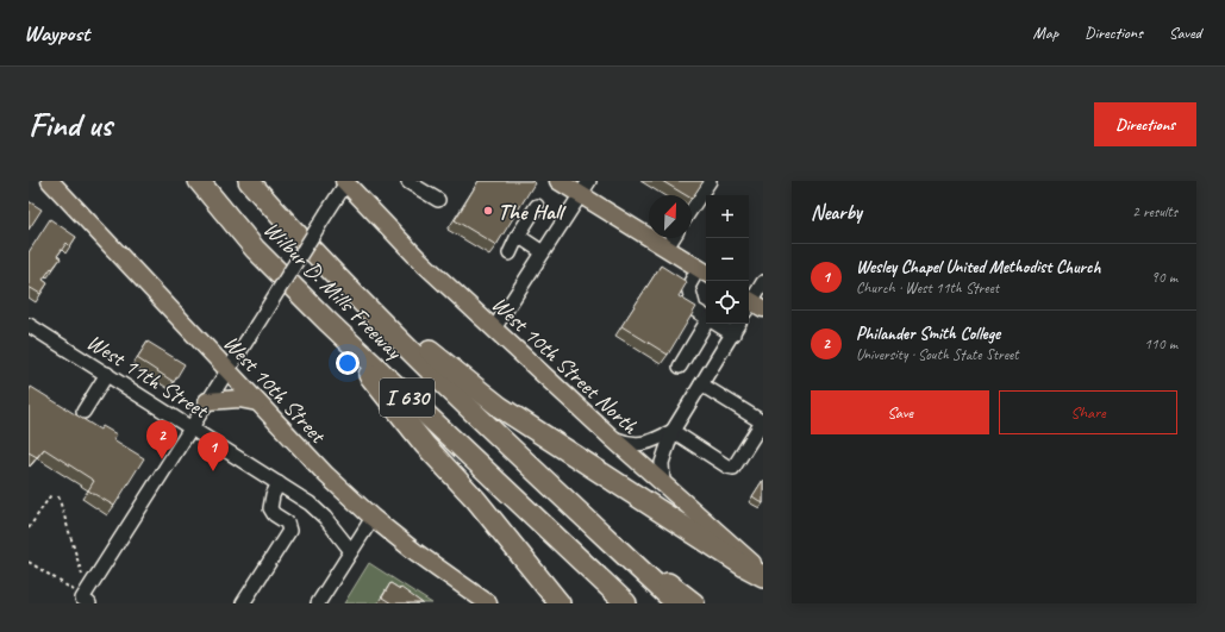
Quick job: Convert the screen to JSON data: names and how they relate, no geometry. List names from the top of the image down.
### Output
{
  "streets": {
    "highway": ["Wilbur D. Mills Freeway", "I 630"],
    "main road": ["West 10th Street North", "West 10th Street"],
    "street": ["West 11th Street"]
  },
  "places": ["The Hall"],
  "north": "top right",
  "page": {
    "header": "Waypost",
    "nav": ["Map", "Directions", "Saved"],
    "buttons": [
      "Directions",
      ["Save", "Share"]
    ],
    "title": "Find us",
    "heading": ["Nearby", "2 results"],
    "map_buttons": ["+", "−"],
    "list": [
      {
        "mark": "1",
        "name": "Wesley Chapel United Methodist Church",
        "note": "Church · West 11th Street",
        "value": "90 m"
      },
      {
        "mark": "2",
        "name": "Philander Smith College",
        "note": "University · South State Street",
        "value": "110 m"
      }
    ],
    "pins": ["2", "1"]
  }
}
